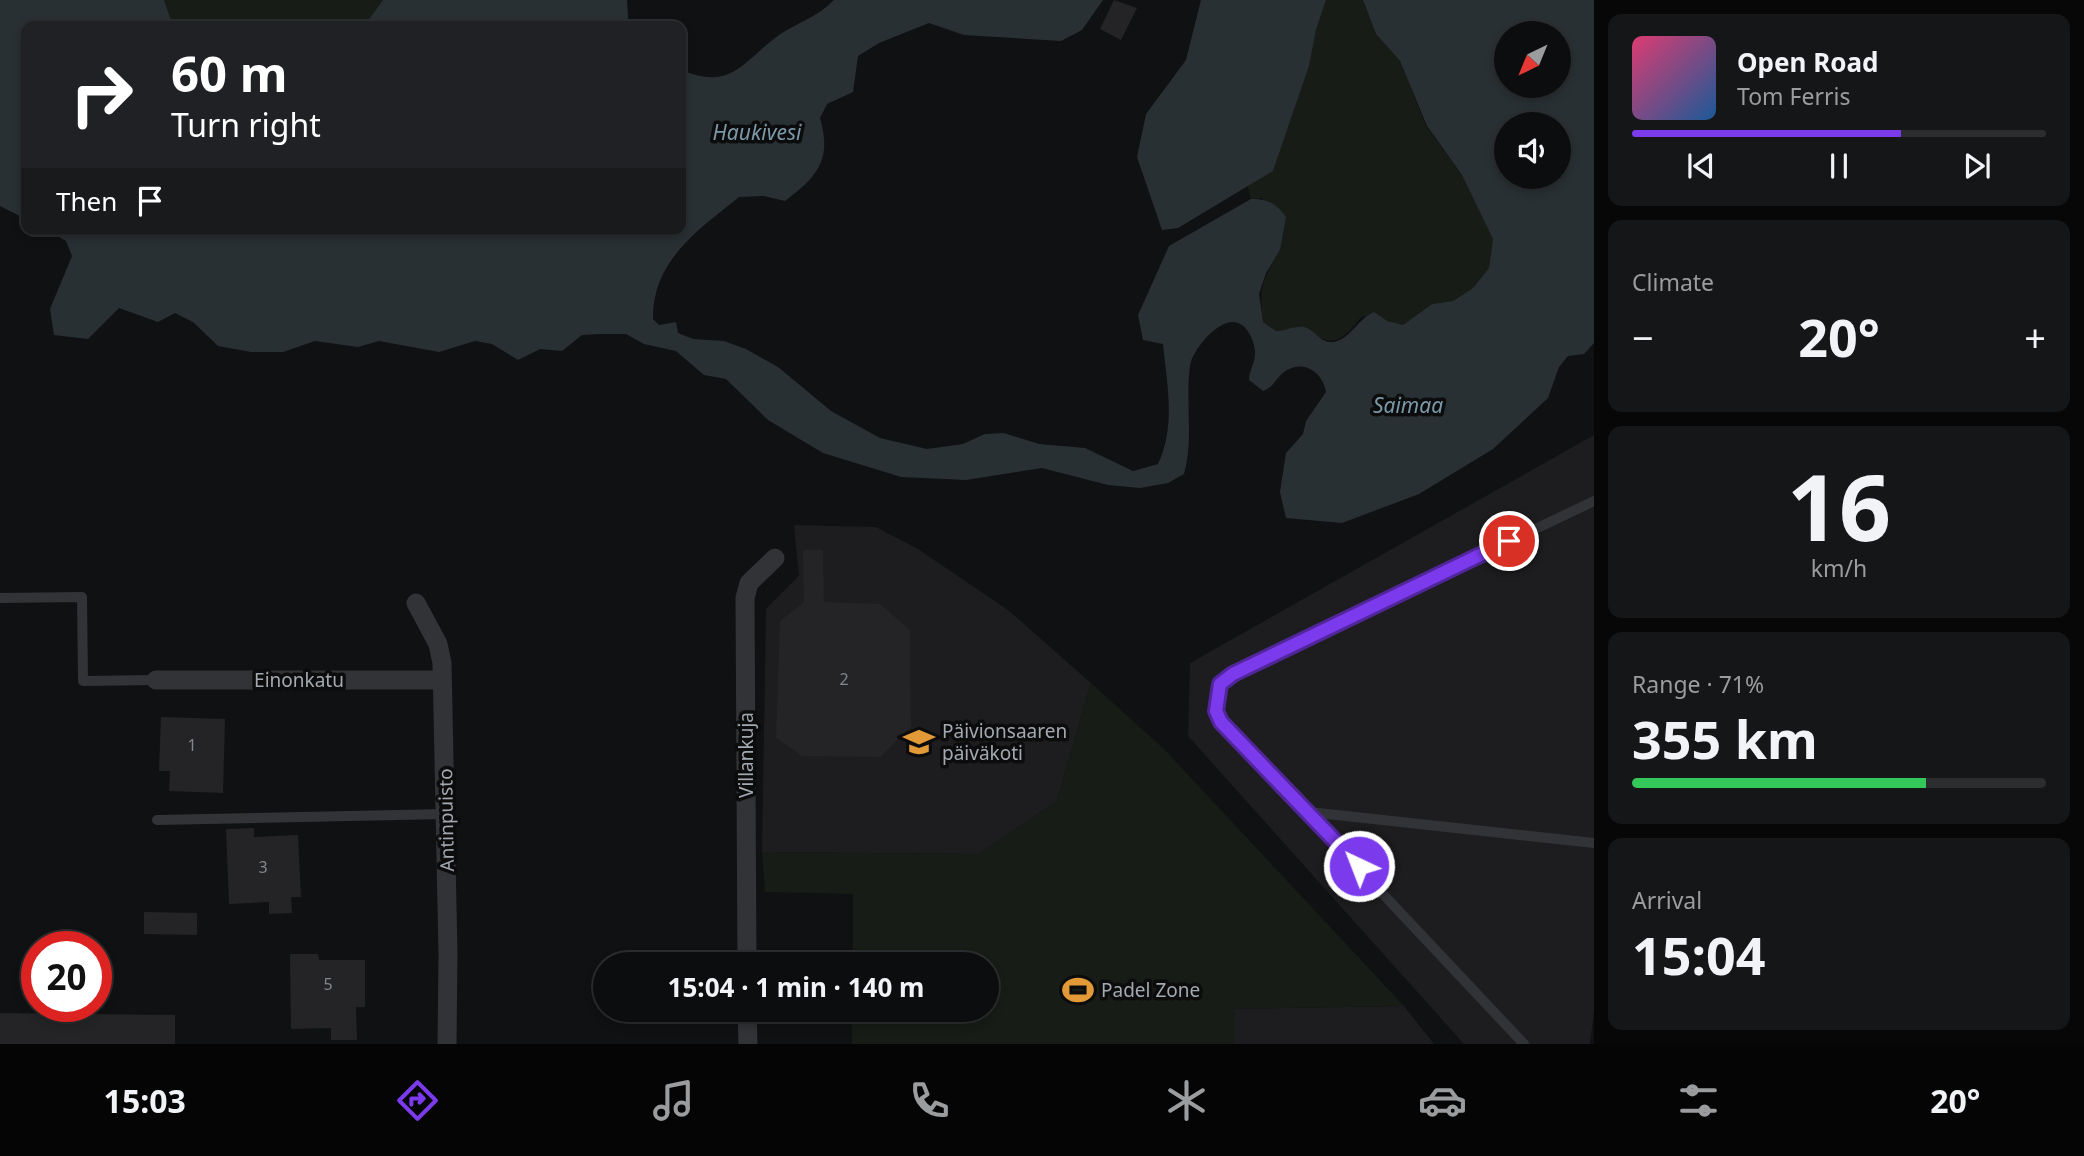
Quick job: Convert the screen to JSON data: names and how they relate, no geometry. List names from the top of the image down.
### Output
{
  "streets": {
    "street": ["Einonkatu", "Villankuja", "Antinpuisto"]
  },
  "crossings": [
    ["Einonkatu", "Antinpuisto"]
  ],
  "water": ["Haukivesi", "Saimaa"],
  "places": {
    "school or university": ["Päivionsaaren päiväkoti"],
    "sports": ["Padel Zone"]
  },
  "house_numbers": [
    "2",
    "1",
    "3",
    "5"
  ],
  "north": "bottom left",
  "page": {
    "turn": ["60 m", "Turn right"],
    "song": ["Open Road", "Tom Ferris"],
    "then": "Then",
    "tile": [
      "Climate",
      ["16", "km/h"],
      ["Range · 71%", "355 km"],
      ["Arrival", "15:04"]
    ],
    "heat": ["−", "20°", "+"],
    "limit": "20",
    "trip": "15:04 · 1 min · 140 m",
    "tabs": ["15:03", "20°"]
  }
}
